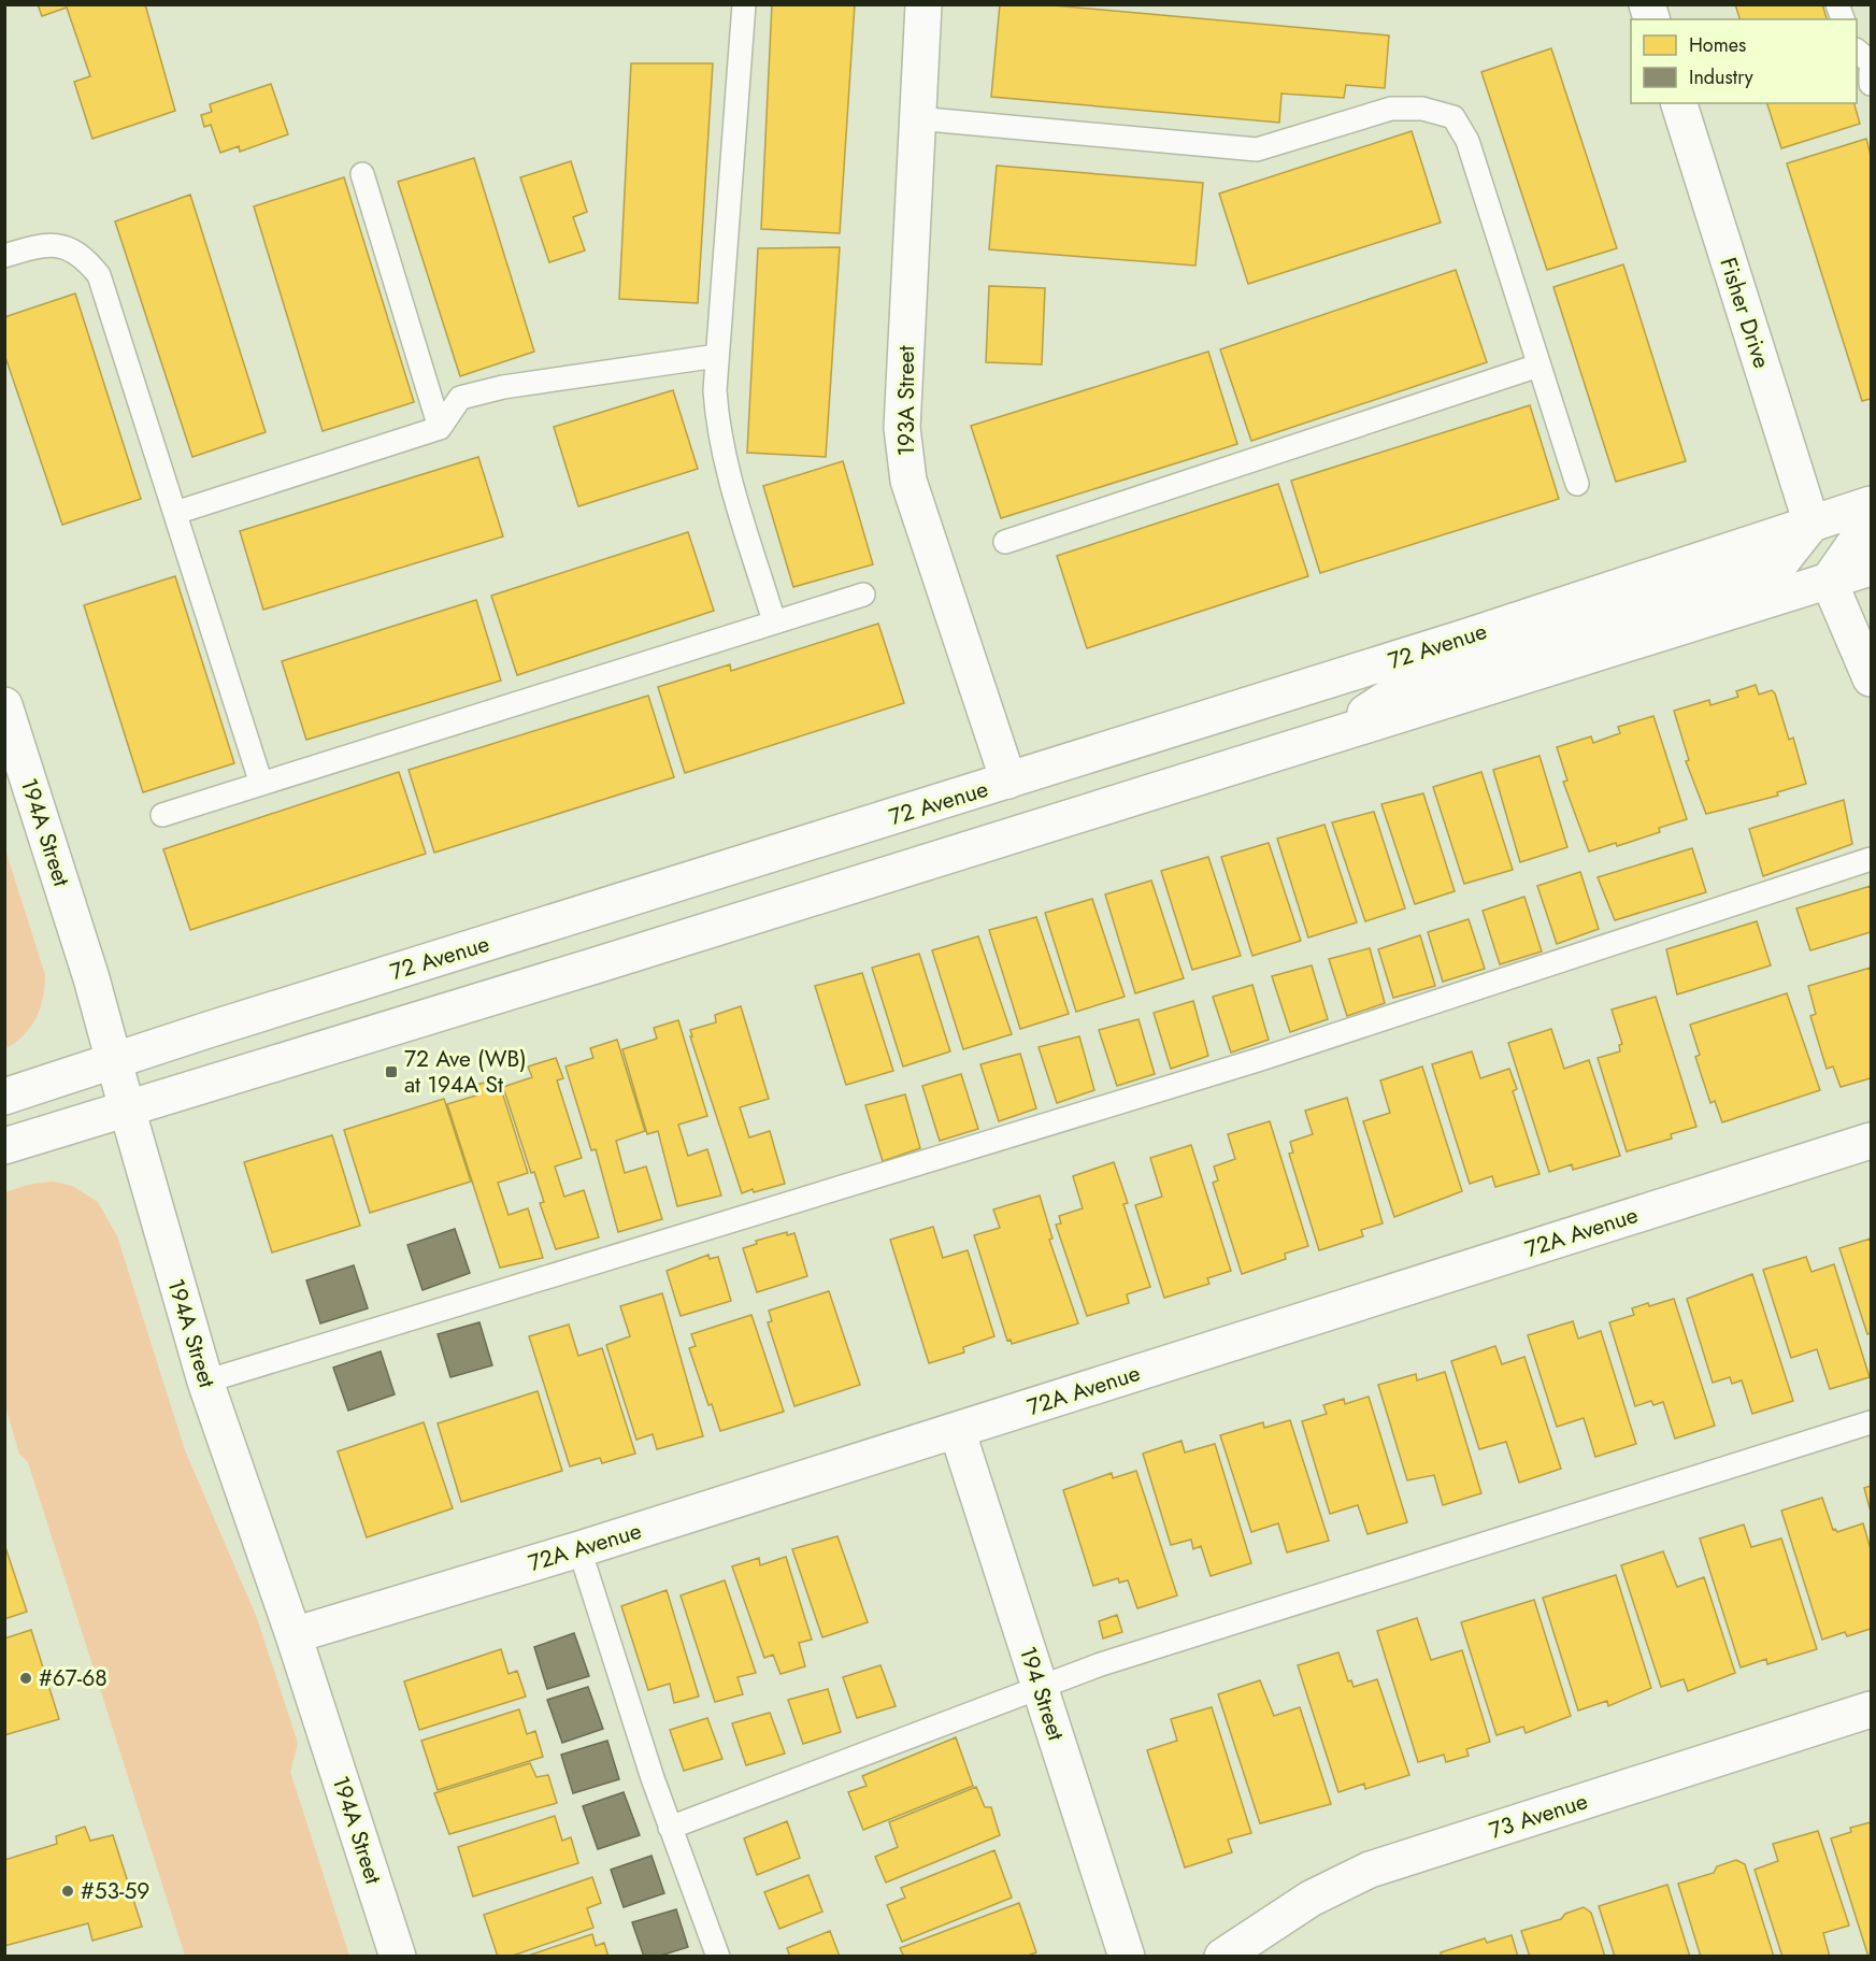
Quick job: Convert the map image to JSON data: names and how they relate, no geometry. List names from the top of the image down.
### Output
{
  "streets": {
    "street": [
      "Fisher Drive",
      "193A Street",
      "72 Avenue",
      "194A Street",
      "72A Avenue",
      "194 Street",
      "73 Avenue"
    ]
  },
  "crossings": [
    ["Fisher Drive", "72 Avenue"],
    ["193A Street", "72 Avenue"],
    ["72 Avenue", "194A Street"],
    ["194A Street", "72A Avenue"],
    ["72A Avenue", "194 Street"]
  ],
  "places": {
    "transit": ["72 Ave (WB) at 194A St"],
    "other": ["#67-68", "#53-59"]
  },
  "legend": ["Homes", "Industry"]
}
